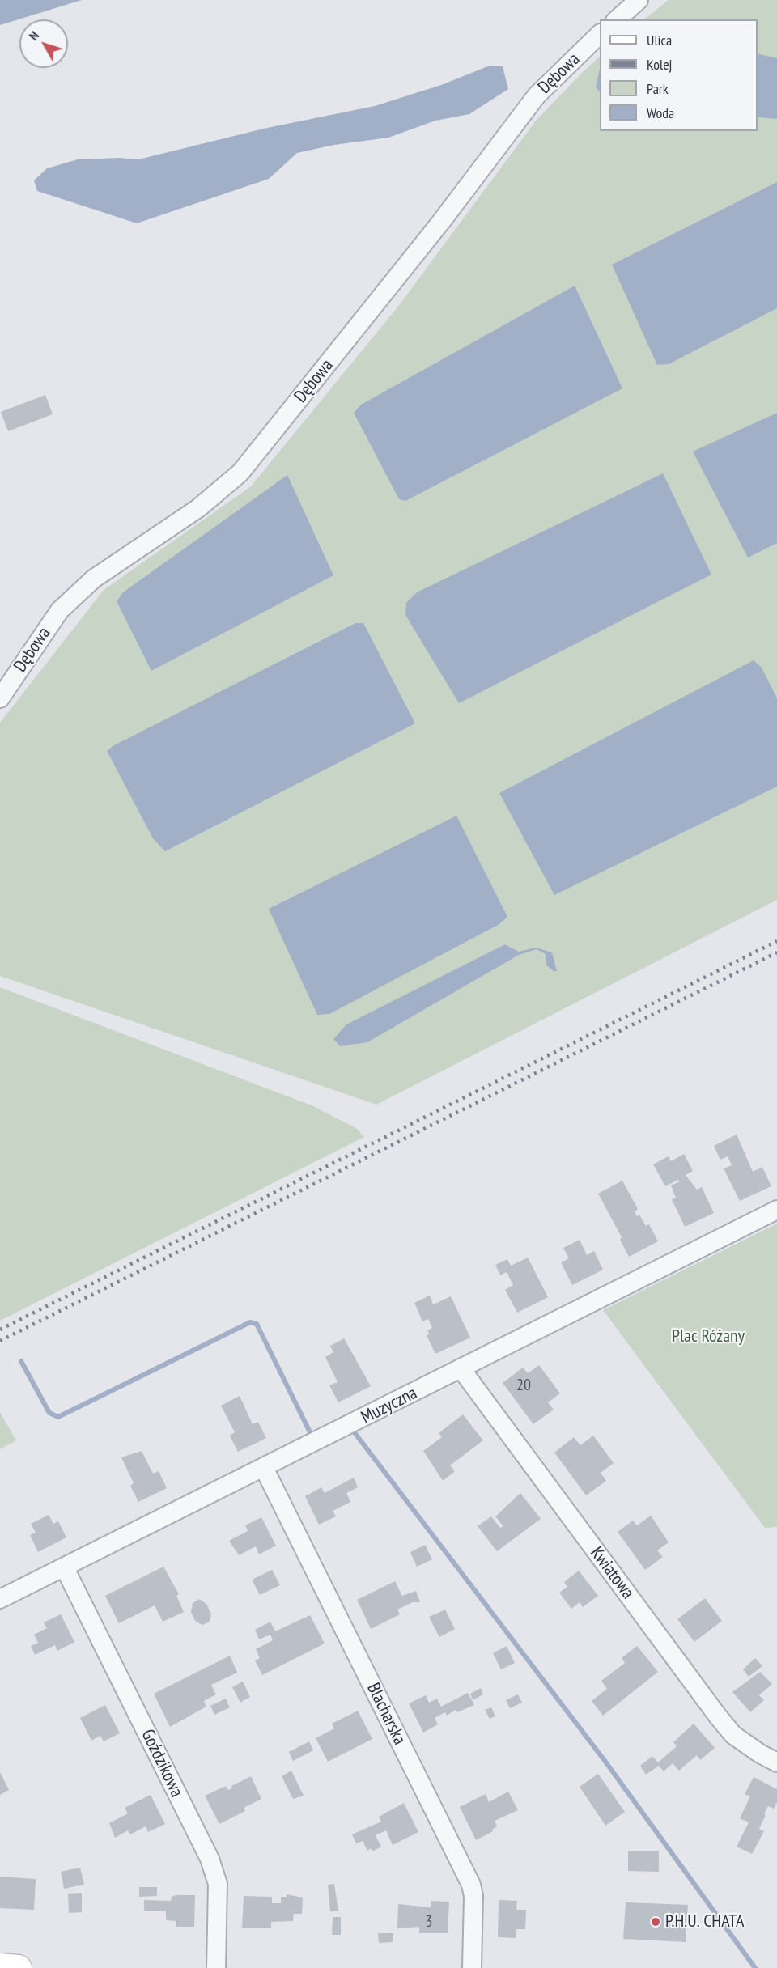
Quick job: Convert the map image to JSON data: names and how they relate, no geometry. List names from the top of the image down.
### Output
{
  "streets": {
    "street": [
      "Dębowa",
      "Muzyczna",
      "Kwiatowa",
      "Blacharska",
      "Goździkowa"
    ]
  },
  "crossings": [
    ["Muzyczna", "Kwiatowa"],
    ["Muzyczna", "Blacharska"],
    ["Muzyczna", "Goździkowa"]
  ],
  "parks": ["Plac Różany"],
  "places": ["P.H.U. CHATA"],
  "house_numbers": ["20", "3"],
  "legend": [
    "Ulica",
    "Kolej",
    "Park",
    "Woda"
  ],
  "north": "top left"
}
